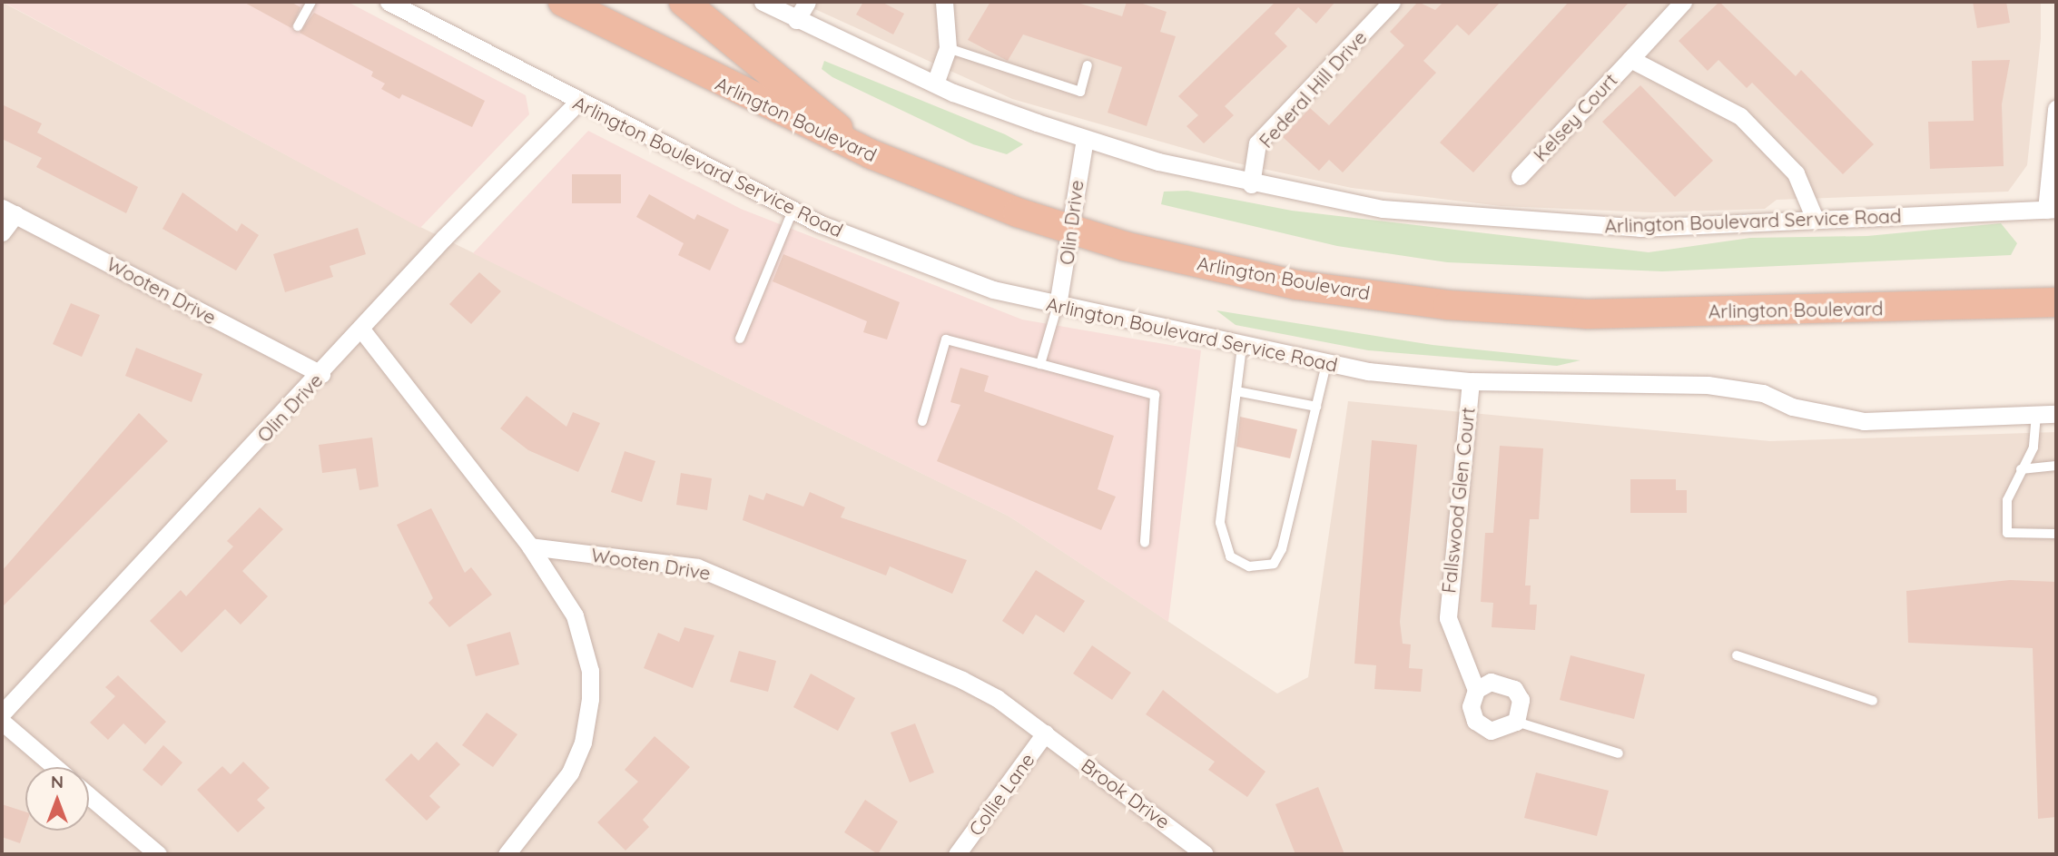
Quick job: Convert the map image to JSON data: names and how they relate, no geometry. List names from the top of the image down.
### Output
{
  "streets": {
    "highway": ["Arlington Boulevard"],
    "street": [
      "Federal Hill Drive",
      "Kelsey Court",
      "Arlington Boulevard Service Road",
      "Olin Drive",
      "Wooten Drive",
      "Fallswood Glen Court",
      "Brook Drive",
      "Collie Lane"
    ]
  },
  "crossings": [
    ["Federal Hill Drive", "Arlington Boulevard Service Road"],
    ["Kelsey Court", "Arlington Boulevard Service Road"],
    ["Arlington Boulevard", "Olin Drive"],
    ["Arlington Boulevard Service Road", "Olin Drive"],
    ["Arlington Boulevard Service Road", "Fallswood Glen Court"],
    ["Olin Drive", "Wooten Drive"],
    ["Wooten Drive", "Brook Drive"],
    ["Wooten Drive", "Collie Lane"],
    ["Brook Drive", "Collie Lane"]
  ],
  "north": "top"
}
